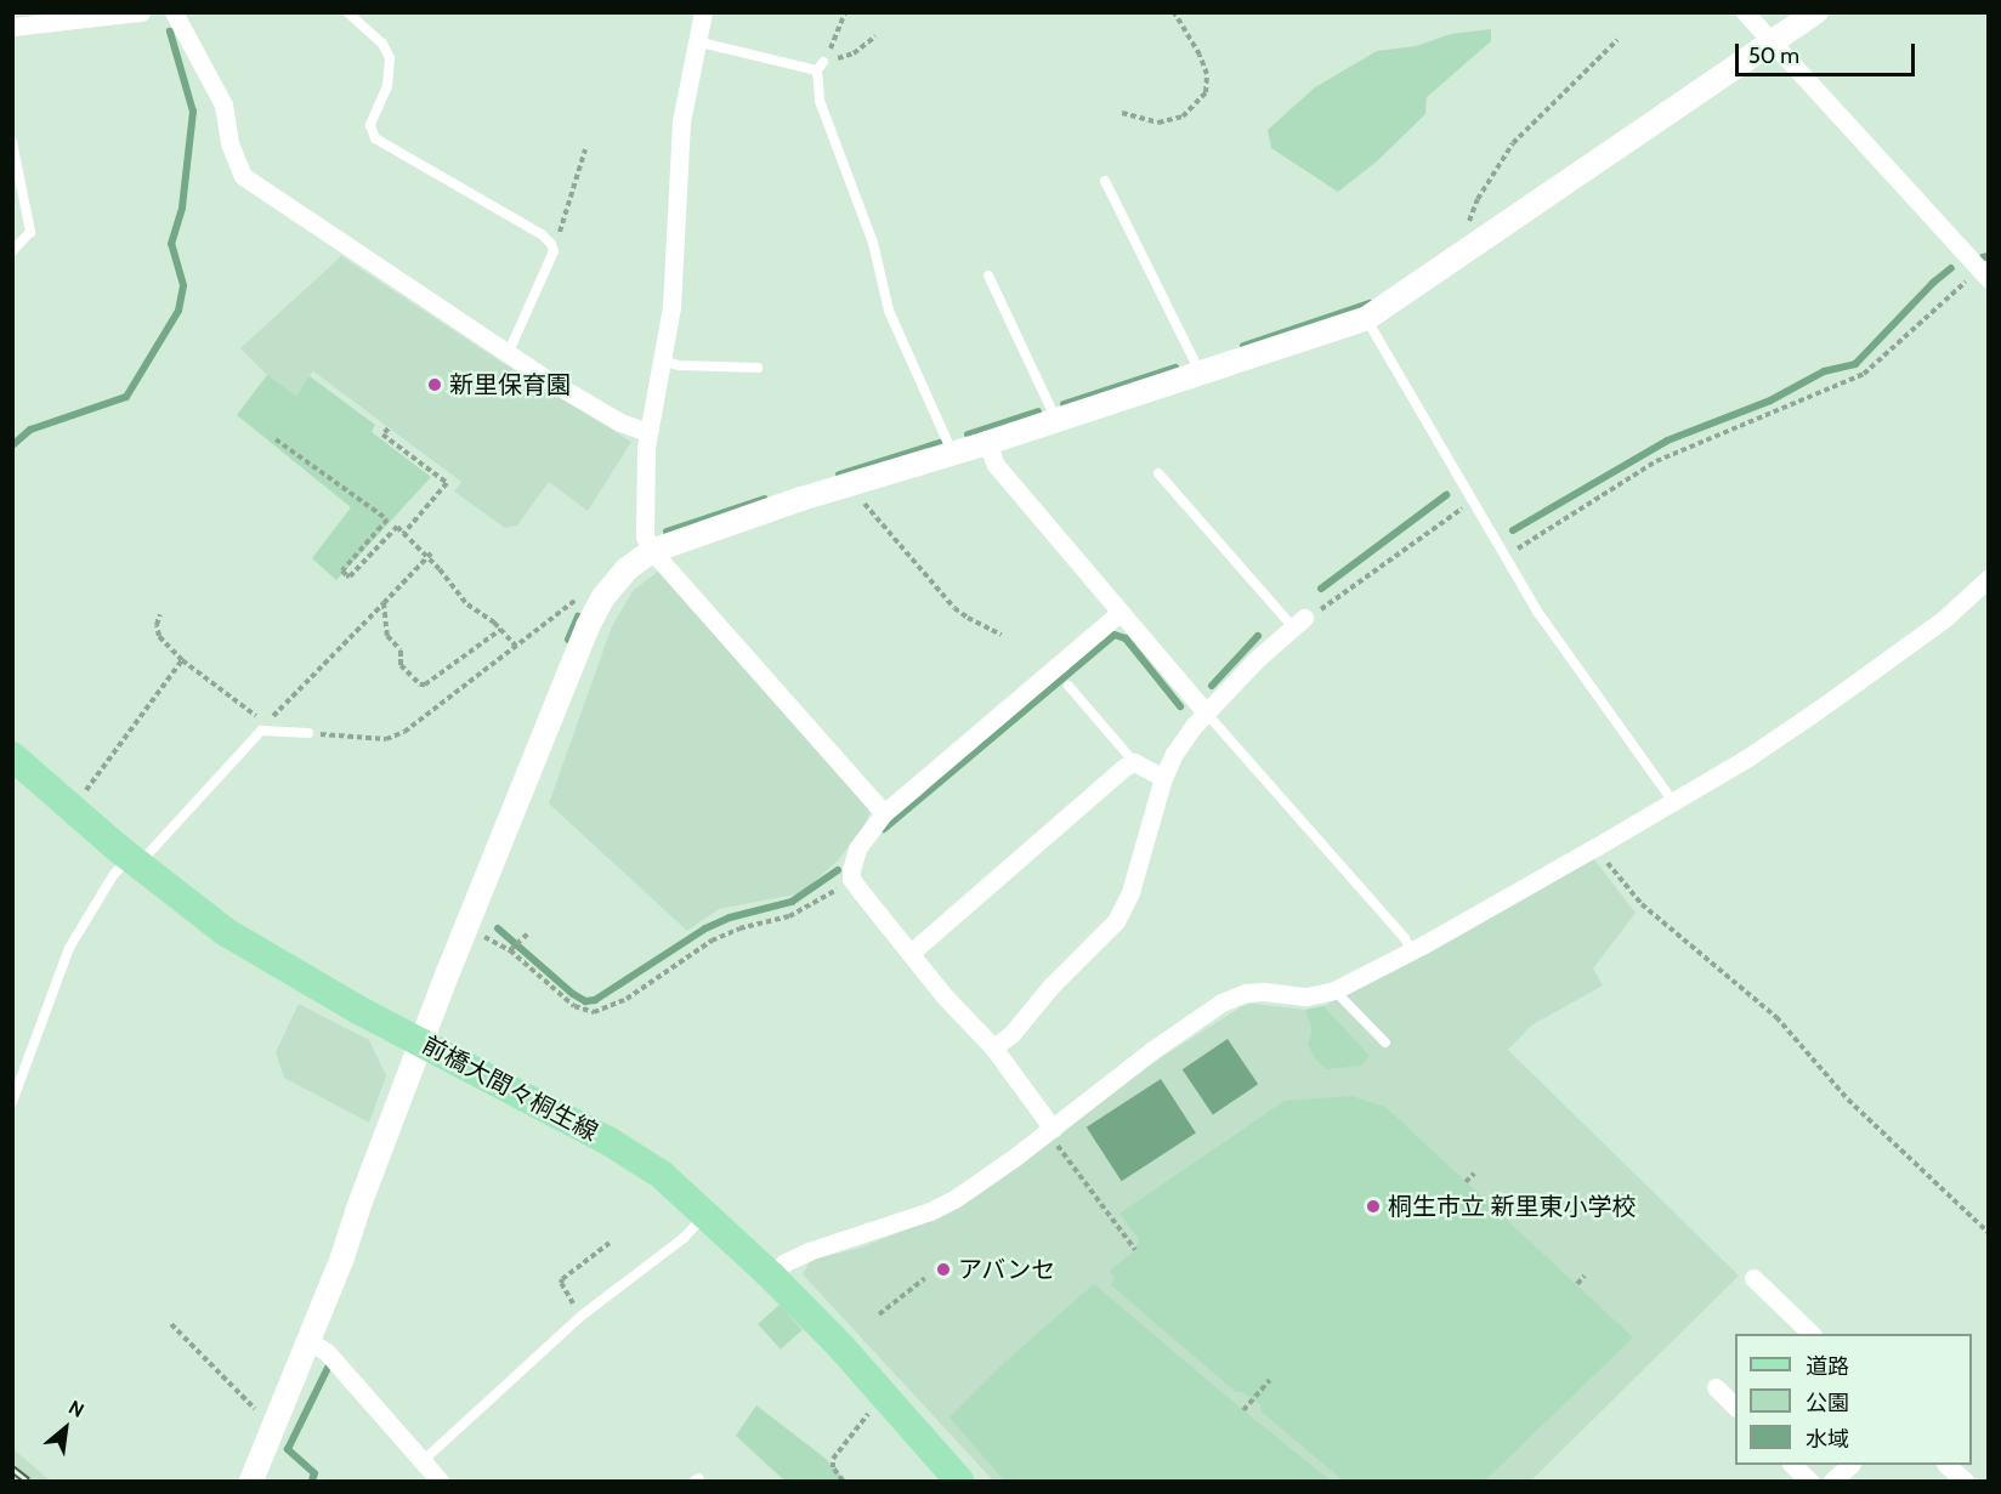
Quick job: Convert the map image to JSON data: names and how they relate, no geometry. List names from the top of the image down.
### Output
{
  "streets": {
    "main road": ["前橋大間々桐生線"]
  },
  "places": ["新里保育園", "桐生市立 新里東小学校", "アバンセ"],
  "legend": ["道路", "公園", "水域"],
  "scale_bar": "50 m",
  "north": "top right"
}
